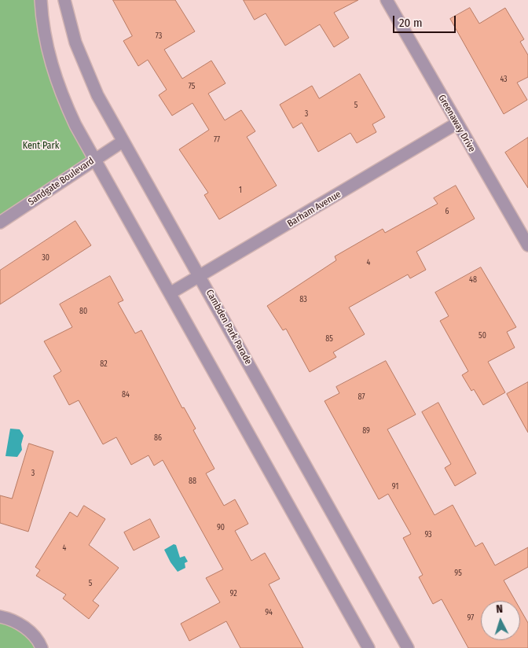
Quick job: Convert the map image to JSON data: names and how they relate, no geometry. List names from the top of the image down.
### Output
{
  "streets": {
    "street": [
      "Greenaway Drive",
      "Sandgate Boulevard",
      "Barham Avenue",
      "Cambden Park Parade"
    ]
  },
  "crossings": [
    ["Greenaway Drive", "Barham Avenue"],
    ["Sandgate Boulevard", "Cambden Park Parade"],
    ["Barham Avenue", "Cambden Park Parade"]
  ],
  "parks": ["Kent Park"],
  "house_numbers": [
    "73",
    "43",
    "75",
    "5",
    "3",
    "77",
    "1",
    "6",
    "30",
    "4",
    "48",
    "83",
    "80",
    "50",
    "85",
    "82",
    "84",
    "87",
    "89",
    "86",
    "3",
    "88",
    "91",
    "90",
    "93",
    "4",
    "95",
    "5",
    "92",
    "94",
    "97"
  ],
  "scale_bar": "20 m",
  "north": "top"
}
